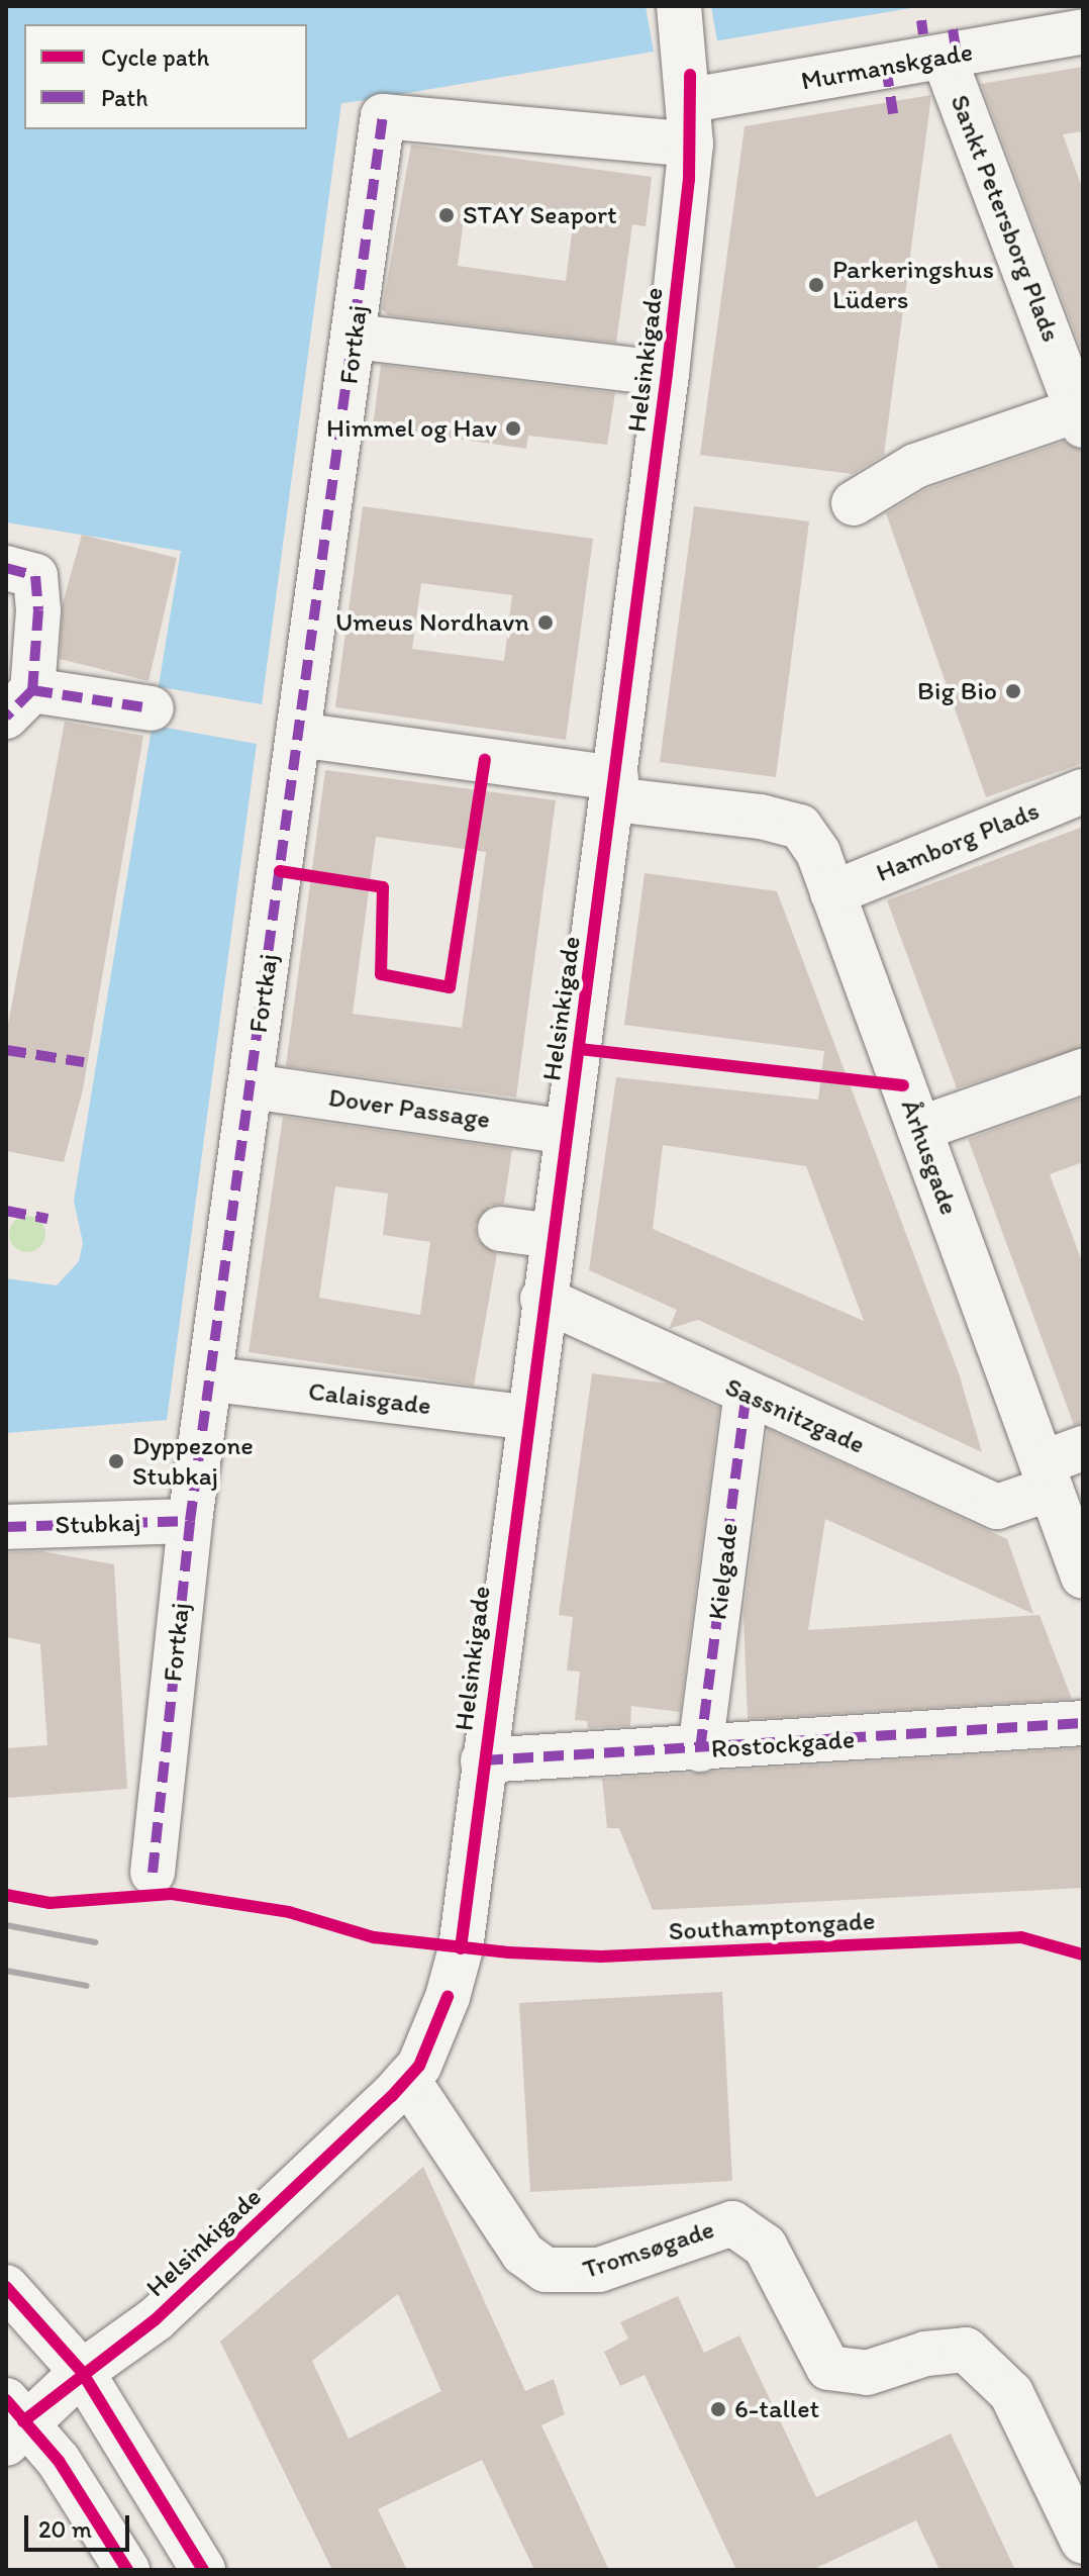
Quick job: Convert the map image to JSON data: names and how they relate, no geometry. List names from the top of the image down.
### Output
{
  "streets": {
    "street": [
      "Murmanskgade",
      "Sankt Petersborg Plads",
      "Fortkaj",
      "Helsinkigade",
      "Hamborg Plads",
      "Dover Passage",
      "Århusgade",
      "Calaisgade",
      "Sassnitzgade",
      "Stubkaj",
      "Kielgade",
      "Rostockgade",
      "Tromsøgade"
    ],
    "cycle path": ["Southamptongade"]
  },
  "crossings": [
    ["Murmanskgade", "Sankt Petersborg Plads"],
    ["Murmanskgade", "Helsinkigade"],
    ["Fortkaj", "Helsinkigade"],
    ["Fortkaj", "Dover Passage"],
    ["Fortkaj", "Calaisgade"],
    ["Fortkaj", "Stubkaj"],
    ["Helsinkigade", "Dover Passage"],
    ["Helsinkigade", "Århusgade"],
    ["Helsinkigade", "Calaisgade"],
    ["Helsinkigade", "Sassnitzgade"],
    ["Helsinkigade", "Rostockgade"],
    ["Helsinkigade", "Tromsøgade"],
    ["Hamborg Plads", "Århusgade"],
    ["Århusgade", "Sassnitzgade"],
    ["Sassnitzgade", "Kielgade"],
    ["Kielgade", "Rostockgade"]
  ],
  "places": [
    "STAY Seaport",
    "Parkeringshus Lüders",
    "Himmel og Hav",
    "Umeus Nordhavn",
    "Big Bio",
    "Dyppezone Stubkaj",
    "6-tallet"
  ],
  "legend": ["Cycle path", "Path"],
  "scale_bar": "20 m"
}
